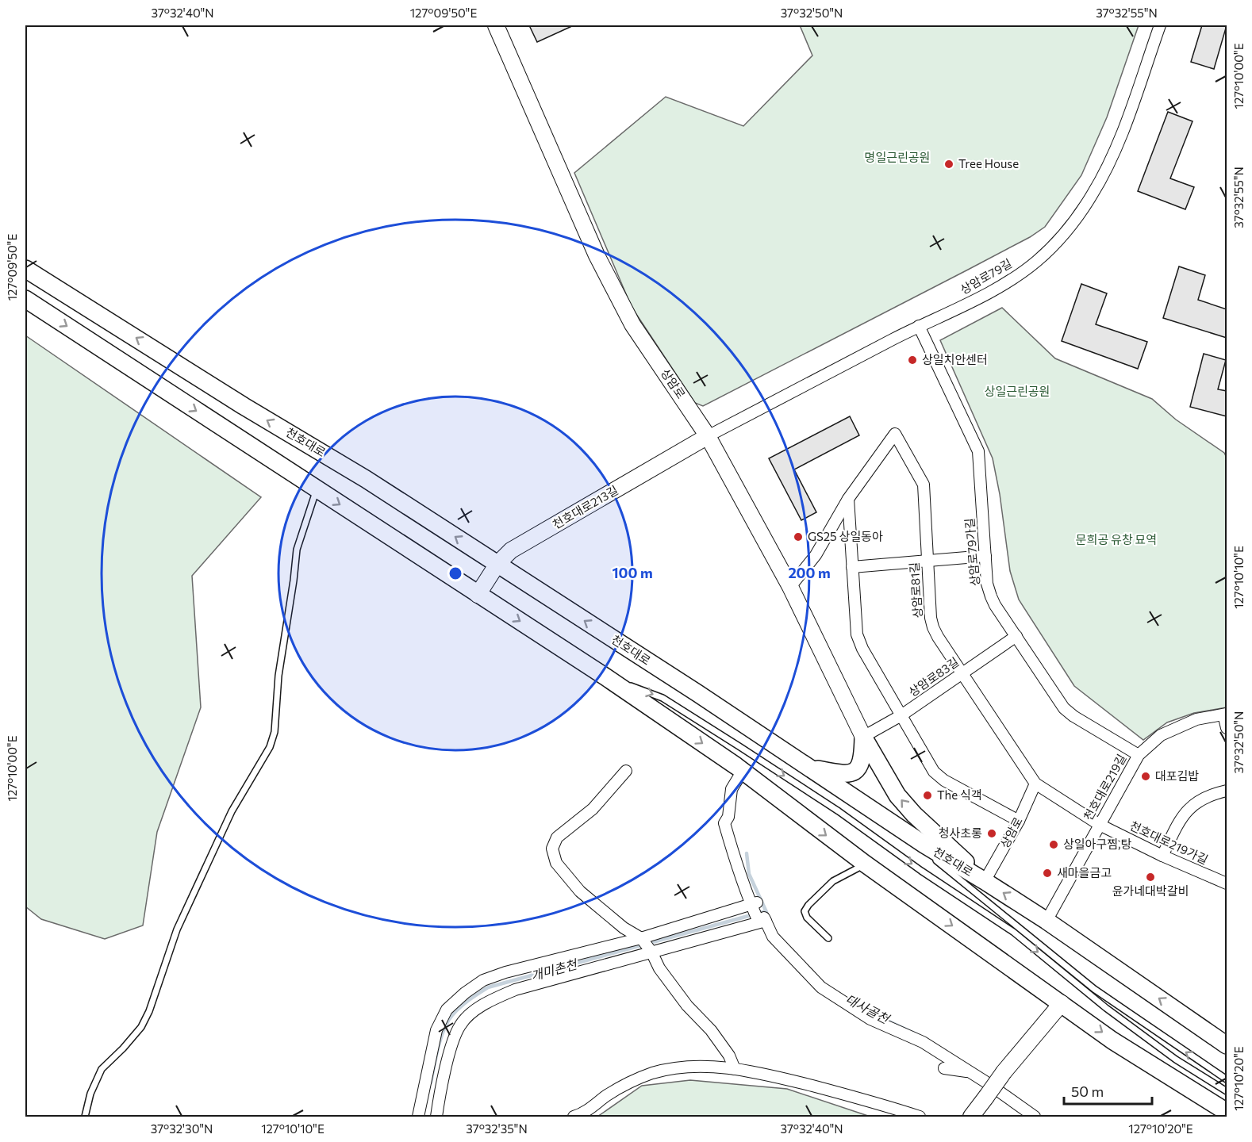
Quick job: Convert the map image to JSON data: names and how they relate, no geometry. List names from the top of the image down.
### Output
{
  "streets": {
    "main road": ["상암로", "천호대로", "천호대로213길"],
    "street": [
      "상암로79길",
      "상암로79가길",
      "상암로81길",
      "상암로83길",
      "천호대로219길",
      "천호대로219가길"
    ]
  },
  "crossings": [
    ["상암로79길", "상암로"],
    ["상암로79길", "천호대로213길"],
    ["상암로79길", "상암로79가길"],
    ["상암로", "천호대로"],
    ["상암로", "천호대로213길"],
    ["상암로", "상암로81길"],
    ["상암로", "상암로83길"],
    ["천호대로", "천호대로213길"],
    ["천호대로", "천호대로219길"],
    ["상암로79가길", "상암로83길"],
    ["상암로79가길", "천호대로219길"],
    ["상암로81길", "상암로83길"],
    ["상암로81길", "천호대로219길"],
    ["상암로81길", "천호대로219가길"],
    ["천호대로219길", "천호대로219가길"]
  ],
  "water": ["개미촌천", "대사골천"],
  "parks": ["명일근린공원", "상일근린공원", "문희공 유창 묘역"],
  "places": [
    "Tree House",
    "상일치안센터",
    "GS25 상일동아",
    "대포김밥",
    "The 식객",
    "청사초롱",
    "상일아구찜,탕",
    "새마을금고",
    "윤가네대박갈비"
  ],
  "scale_bar": "50 m",
  "coordinates": [
    "37°32'40\"N",
    "127°09'50\"E",
    "37°32'50\"N",
    "37°32'55\"N",
    "127°10'00\"E",
    "127°10'10\"E",
    "127°10'20\"E",
    "37°32'30\"N",
    "37°32'35\"N"
  ],
  "rings": ["100 m", "200 m"]
}
